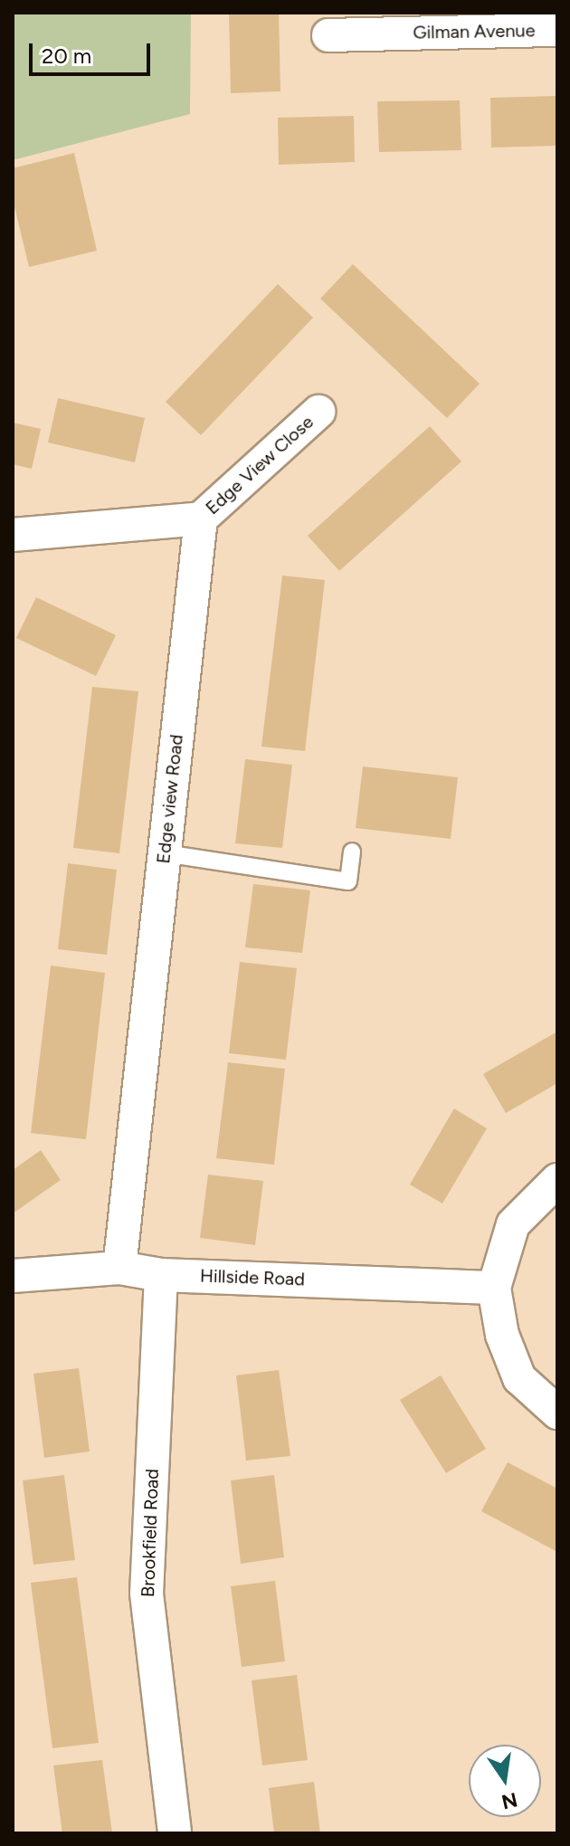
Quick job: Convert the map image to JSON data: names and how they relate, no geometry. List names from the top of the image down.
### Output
{
  "streets": {
    "street": [
      "Gilman Avenue",
      "Edge View Close",
      "Edge view Road",
      "Hillside Road",
      "Brookfield Road"
    ]
  },
  "crossings": [
    ["Edge View Close", "Edge view Road"],
    ["Edge view Road", "Hillside Road"],
    ["Hillside Road", "Brookfield Road"]
  ],
  "scale_bar": "20 m",
  "north": "bottom"
}
